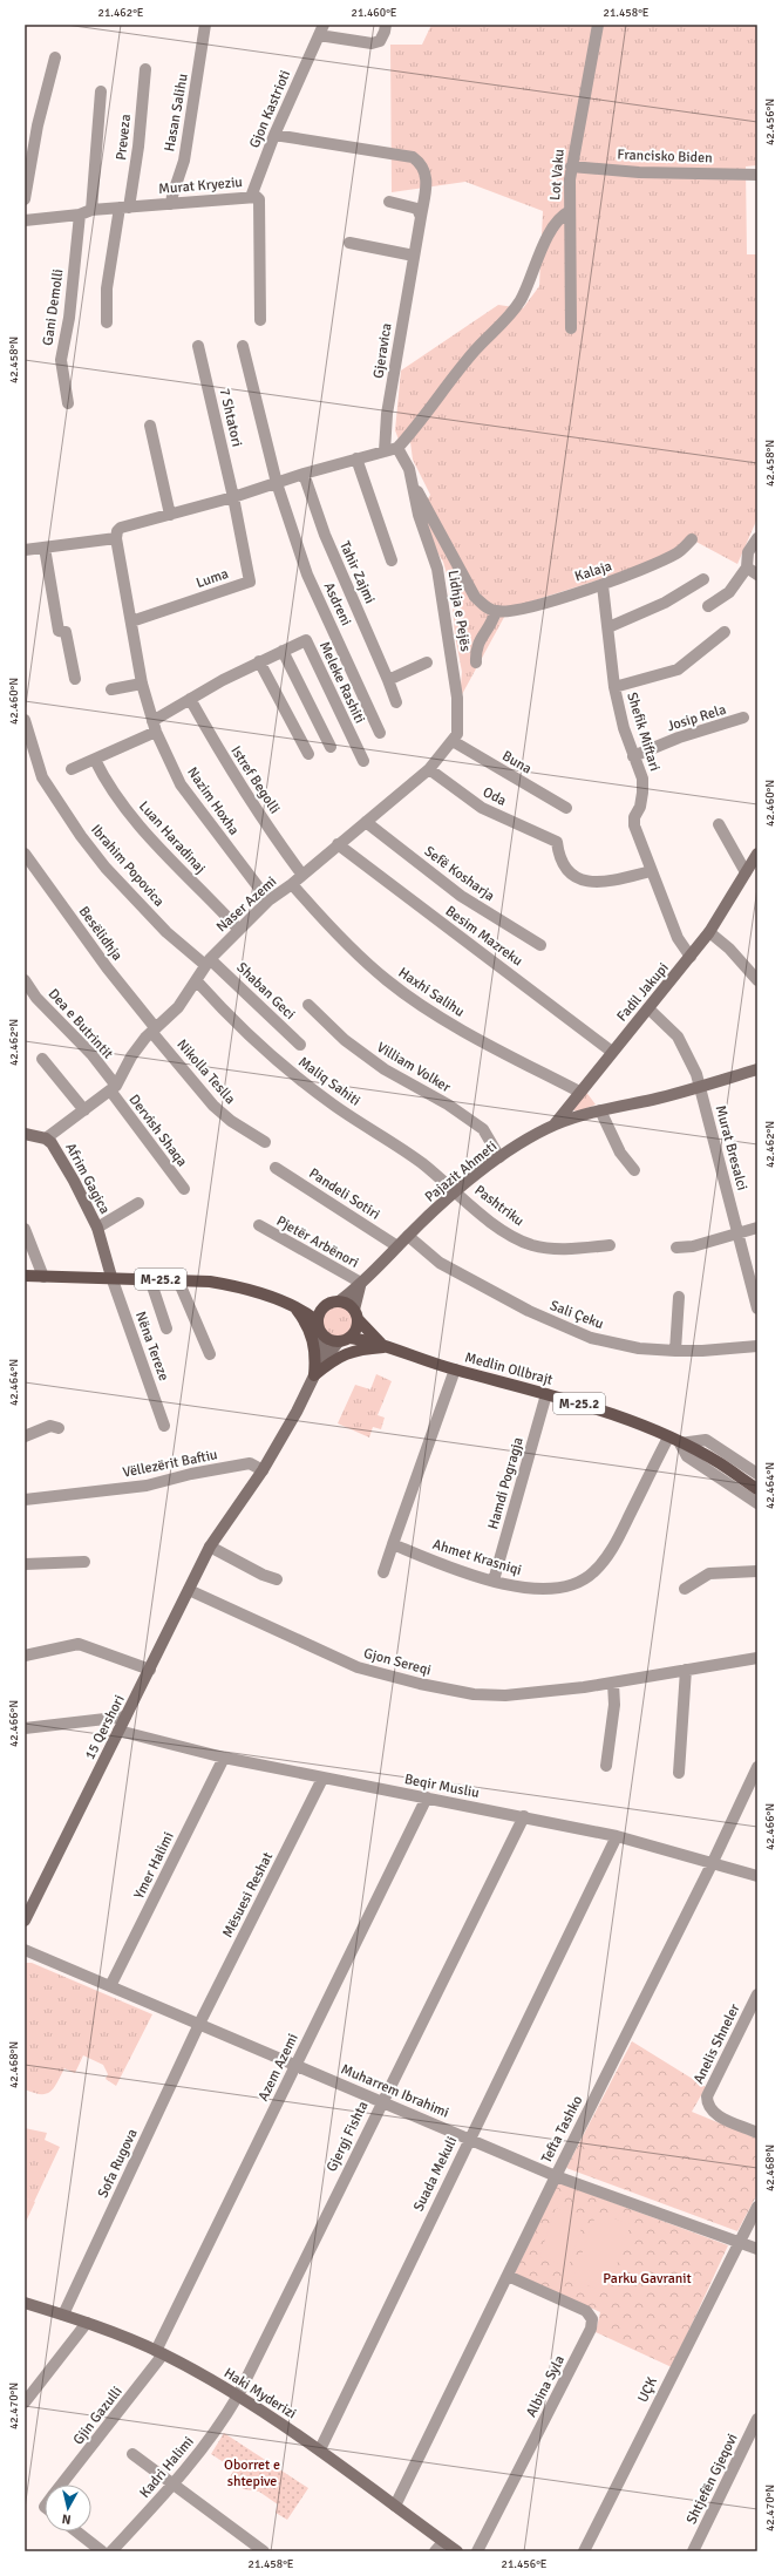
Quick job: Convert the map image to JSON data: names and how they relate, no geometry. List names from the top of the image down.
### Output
{
  "streets": {
    "main road": ["M-25.2", "Medlin Ollbrajt"],
    "street": [
      "Gjon Kastrioti",
      "Hasan Salihu",
      "Preveza",
      "Francisko Biden",
      "Lot Vaku",
      "Murat Kryeziu",
      "Gani Demolli",
      "Gjeravica",
      "7 Shtatori",
      "Kalaja",
      "Tahir Zajmi",
      "Luma",
      "Asdreni",
      "Lidhja e Pejës",
      "Meleke Rashiti",
      "Josip Rela",
      "Shefik Miftari",
      "Buna",
      "Istref Begolli",
      "Oda",
      "Nazim Hoxha",
      "Luan Haradinaj",
      "Ibrahim Popovica",
      "Sefë Kosharja",
      "Naser Azemi",
      "Besëlidhja",
      "Besim Mazreku",
      "Shaban Geci",
      "Haxhi Salihu",
      "Fadil Jakupi",
      "Dea e Butrintit",
      "Villiam Volker",
      "Nikolla Teslla",
      "Maliq Sahiti",
      "Dervish Shaqa",
      "Murat Bresalci",
      "Pajazit Ahmeti",
      "Afrim Gagica",
      "Pandeli Sotiri",
      "Pashtriku",
      "Pjetër Arbënori",
      "Sali Çeku",
      "Nëna Tereze",
      "Vëllezërit Baftiu",
      "Hamdi Pogragja",
      "Ahmet Krasniqi",
      "Gjon Sereqi",
      "15 Qershori",
      "Beqir Musliu",
      "Ymer Halimi",
      "Mësuesi Reshat",
      "Anelis Shneler",
      "Azem Azemi",
      "Muharrem Ibrahimi",
      "Tefta Tashko",
      "Gjergj Fishta",
      "Sofa Rugova",
      "Suada Mekuli",
      "Albina Syla",
      "UÇK",
      "Haki Myderizi",
      "Gjin Gazulli",
      "Kadri Halimi",
      "Shtjefën Gjeqovi"
    ]
  },
  "crossings": [
    ["Gjon Kastrioti", "Murat Kryeziu"],
    ["Gjon Kastrioti", "Gjeravica"],
    ["Hasan Salihu", "Murat Kryeziu"],
    ["Preveza", "Murat Kryeziu"],
    ["Francisko Biden", "Lot Vaku"],
    ["Murat Kryeziu", "Gani Demolli"],
    ["7 Shtatori", "Luma"],
    ["Kalaja", "Shefik Miftari"],
    ["Luma", "Nazim Hoxha"],
    ["Lidhja e Pejës", "Buna"],
    ["Lidhja e Pejës", "Naser Azemi"],
    ["Meleke Rashiti", "Istref Begolli"],
    ["Meleke Rashiti", "Nazim Hoxha"],
    ["Josip Rela", "Shefik Miftari"],
    ["Shefik Miftari", "Oda"],
    ["Shefik Miftari", "Fadil Jakupi"],
    ["Buna", "Naser Azemi"],
    ["Istref Begolli", "Naser Azemi"],
    ["Oda", "Naser Azemi"],
    ["Nazim Hoxha", "Naser Azemi"],
    ["Luan Haradinaj", "Naser Azemi"],
    ["Ibrahim Popovica", "Naser Azemi"],
    ["Ibrahim Popovica", "Shaban Geci"],
    ["Sefë Kosharja", "Naser Azemi"],
    ["Naser Azemi", "Besëlidhja"],
    ["Naser Azemi", "Besim Mazreku"],
    ["Naser Azemi", "Shaban Geci"],
    ["Naser Azemi", "Haxhi Salihu"],
    ["Naser Azemi", "Dea e Butrintit"],
    ["Naser Azemi", "Nikolla Teslla"],
    ["Naser Azemi", "Maliq Sahiti"],
    ["Naser Azemi", "Dervish Shaqa"],
    ["Naser Azemi", "Afrim Gagica"],
    ["Besëlidhja", "Nikolla Teslla"],
    ["Besim Mazreku", "Fadil Jakupi"],
    ["Haxhi Salihu", "Fadil Jakupi"],
    ["Fadil Jakupi", "Murat Bresalci"],
    ["Fadil Jakupi", "Pajazit Ahmeti"],
    ["Dea e Butrintit", "Dervish Shaqa"],
    ["Villiam Volker", "Pajazit Ahmeti"],
    ["Maliq Sahiti", "Pajazit Ahmeti"],
    ["Maliq Sahiti", "Pashtriku"],
    ["Murat Bresalci", "Pajazit Ahmeti"],
    ["Pajazit Ahmeti", "Pandeli Sotiri"],
    ["Pajazit Ahmeti", "Pashtriku"],
    ["Pajazit Ahmeti", "Pjetër Arbënori"],
    ["Pajazit Ahmeti", "M-25.2"],
    ["Pajazit Ahmeti", "Sali Çeku"],
    ["Pajazit Ahmeti", "Medlin Ollbrajt"],
    ["Pajazit Ahmeti", "15 Qershori"],
    ["Afrim Gagica", "M-25.2"],
    ["Afrim Gagica", "Nëna Tereze"],
    ["M-25.2", "Nëna Tereze"],
    ["M-25.2", "Medlin Ollbrajt"],
    ["M-25.2", "15 Qershori"],
    ["Medlin Ollbrajt", "Hamdi Pogragja"],
    ["Medlin Ollbrajt", "Ahmet Krasniqi"],
    ["Medlin Ollbrajt", "15 Qershori"],
    ["Vëllezërit Baftiu", "15 Qershori"],
    ["Hamdi Pogragja", "Ahmet Krasniqi"],
    ["Gjon Sereqi", "15 Qershori"],
    ["15 Qershori", "Beqir Musliu"],
    ["Beqir Musliu", "Ymer Halimi"],
    ["Beqir Musliu", "Mësuesi Reshat"],
    ["Beqir Musliu", "Azem Azemi"],
    ["Beqir Musliu", "Tefta Tashko"],
    ["Beqir Musliu", "Gjergj Fishta"],
    ["Beqir Musliu", "Suada Mekuli"],
    ["Ymer Halimi", "Muharrem Ibrahimi"],
    ["Mësuesi Reshat", "Muharrem Ibrahimi"],
    ["Mësuesi Reshat", "Sofa Rugova"],
    ["Azem Azemi", "Muharrem Ibrahimi"],
    ["Azem Azemi", "Haki Myderizi"],
    ["Azem Azemi", "Gjin Gazulli"],
    ["Muharrem Ibrahimi", "Tefta Tashko"],
    ["Muharrem Ibrahimi", "Gjergj Fishta"],
    ["Muharrem Ibrahimi", "Sofa Rugova"],
    ["Muharrem Ibrahimi", "Suada Mekuli"],
    ["Muharrem Ibrahimi", "UÇK"],
    ["Tefta Tashko", "Albina Syla"],
    ["Tefta Tashko", "Haki Myderizi"],
    ["Gjergj Fishta", "Haki Myderizi"],
    ["Gjergj Fishta", "Kadri Halimi"],
    ["Sofa Rugova", "Haki Myderizi"],
    ["Suada Mekuli", "Haki Myderizi"],
    ["Haki Myderizi", "Gjin Gazulli"],
    ["Haki Myderizi", "Kadri Halimi"]
  ],
  "parks": ["Parku Gavranit", "Oborret e shtepive"],
  "north": "bottom",
  "coordinates": [
    "21.462°E",
    "21.460°E",
    "21.458°E",
    "42.456°N",
    "42.458°N",
    "42.460°N",
    "42.462°N",
    "42.464°N",
    "42.466°N",
    "42.468°N",
    "42.470°N",
    "21.456°E"
  ]
}
